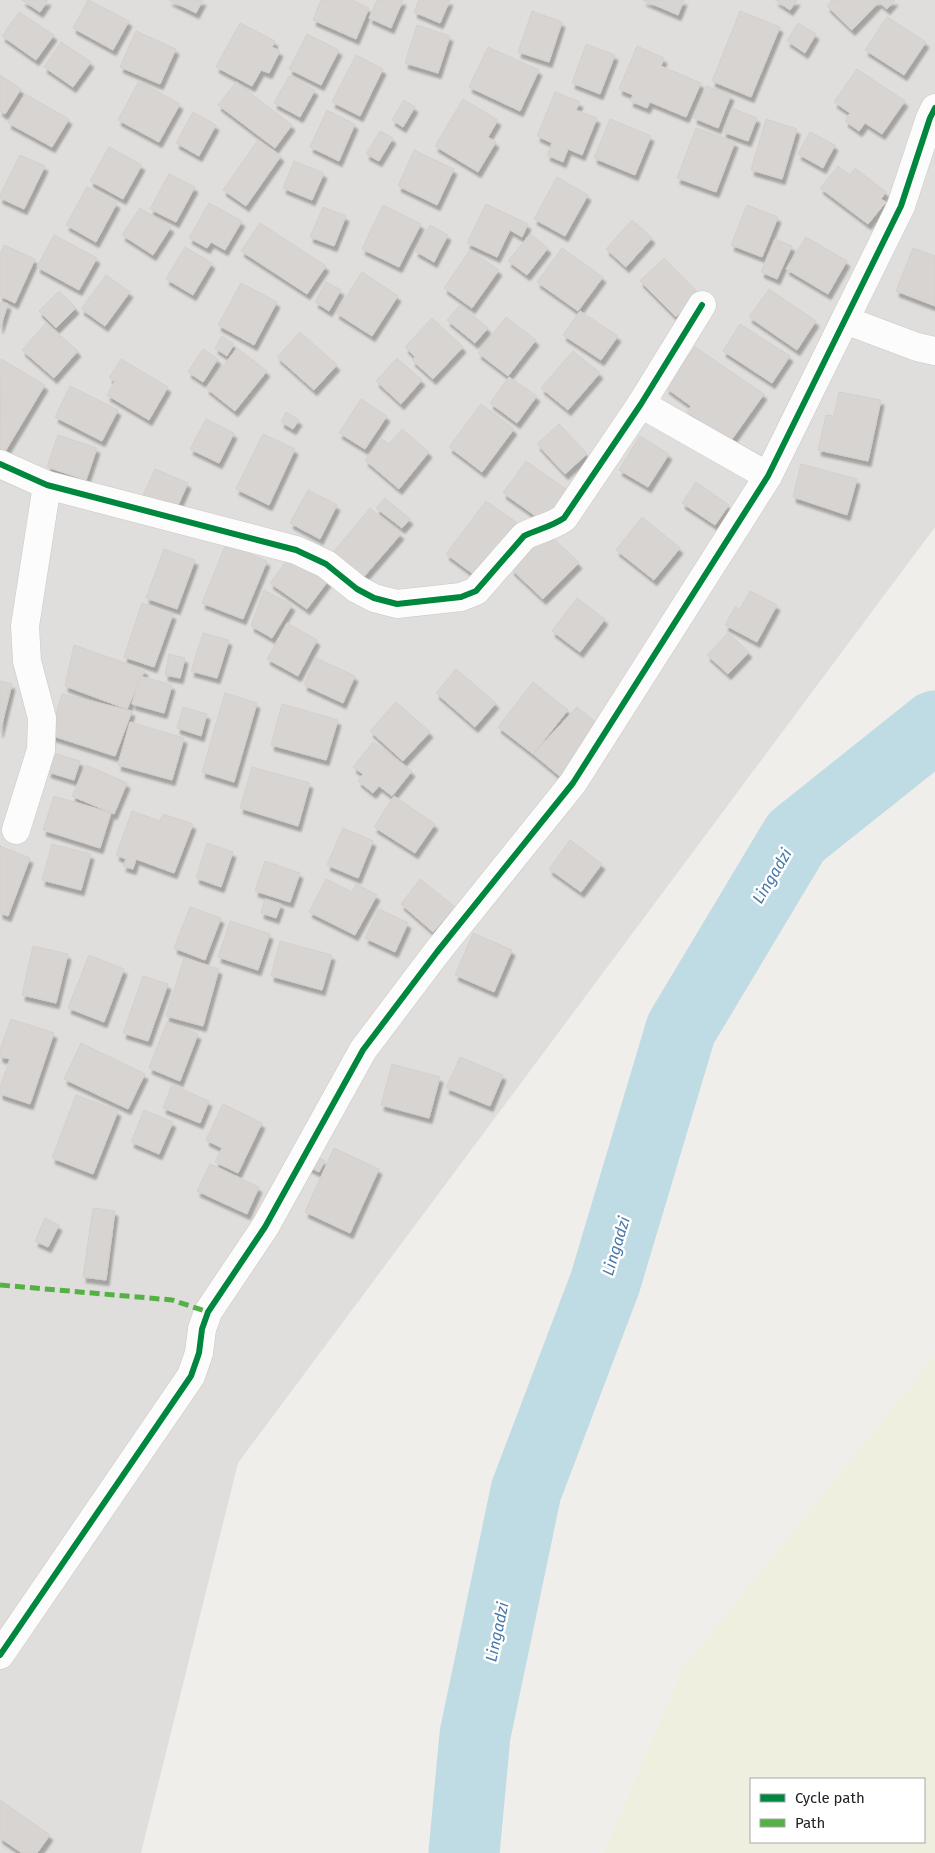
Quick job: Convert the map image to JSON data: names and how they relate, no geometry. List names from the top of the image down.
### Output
{
  "water": ["Lingadzi"],
  "legend": ["Cycle path", "Path"]
}
